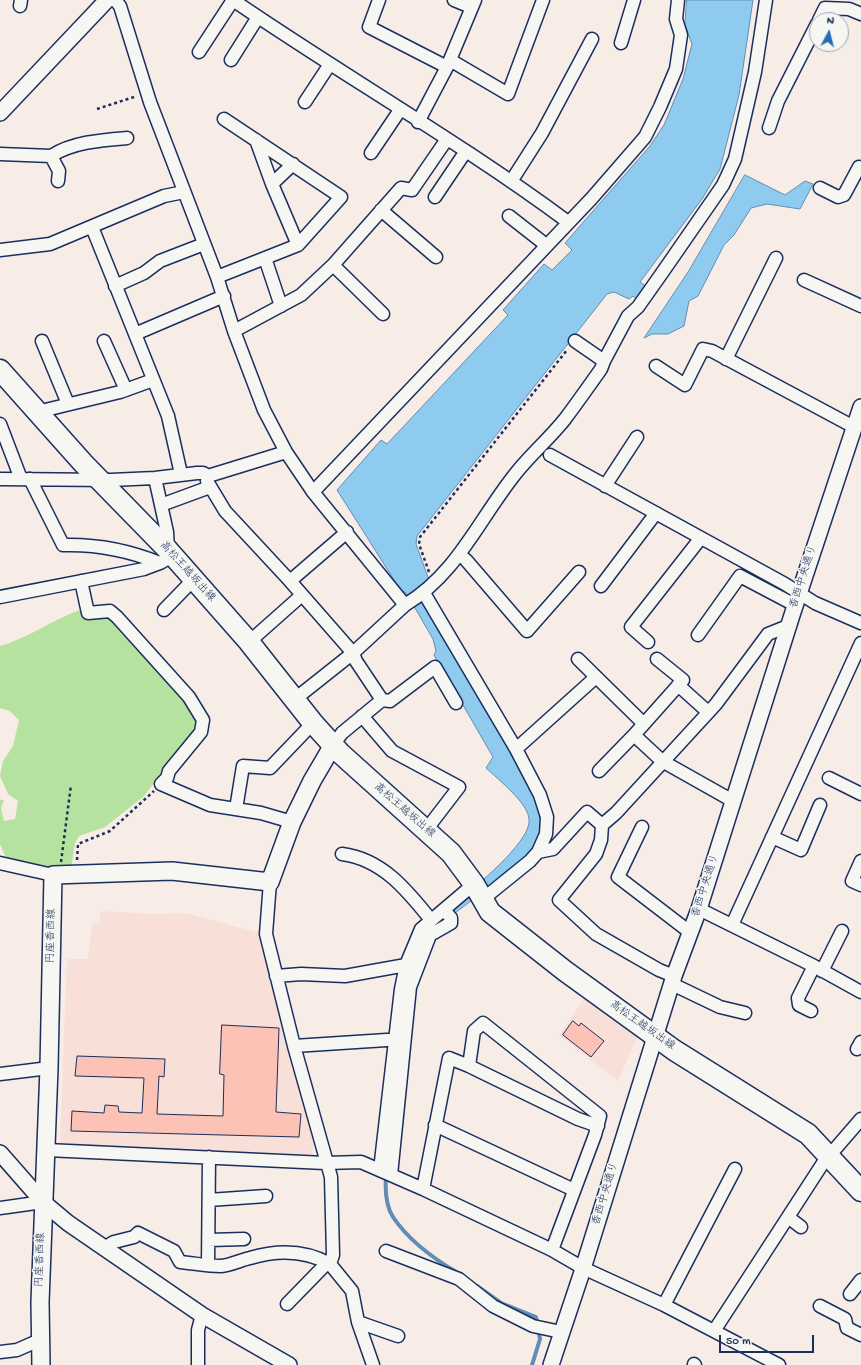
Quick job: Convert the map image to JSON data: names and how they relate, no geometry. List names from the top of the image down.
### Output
{
  "streets": {
    "main road": ["高松王越坂出線", "円座香西線"],
    "street": ["香西中央通り"]
  },
  "crossings": [
    ["高松王越坂出線", "香西中央通り"]
  ],
  "scale_bar": "50 m",
  "north": "top"
}
